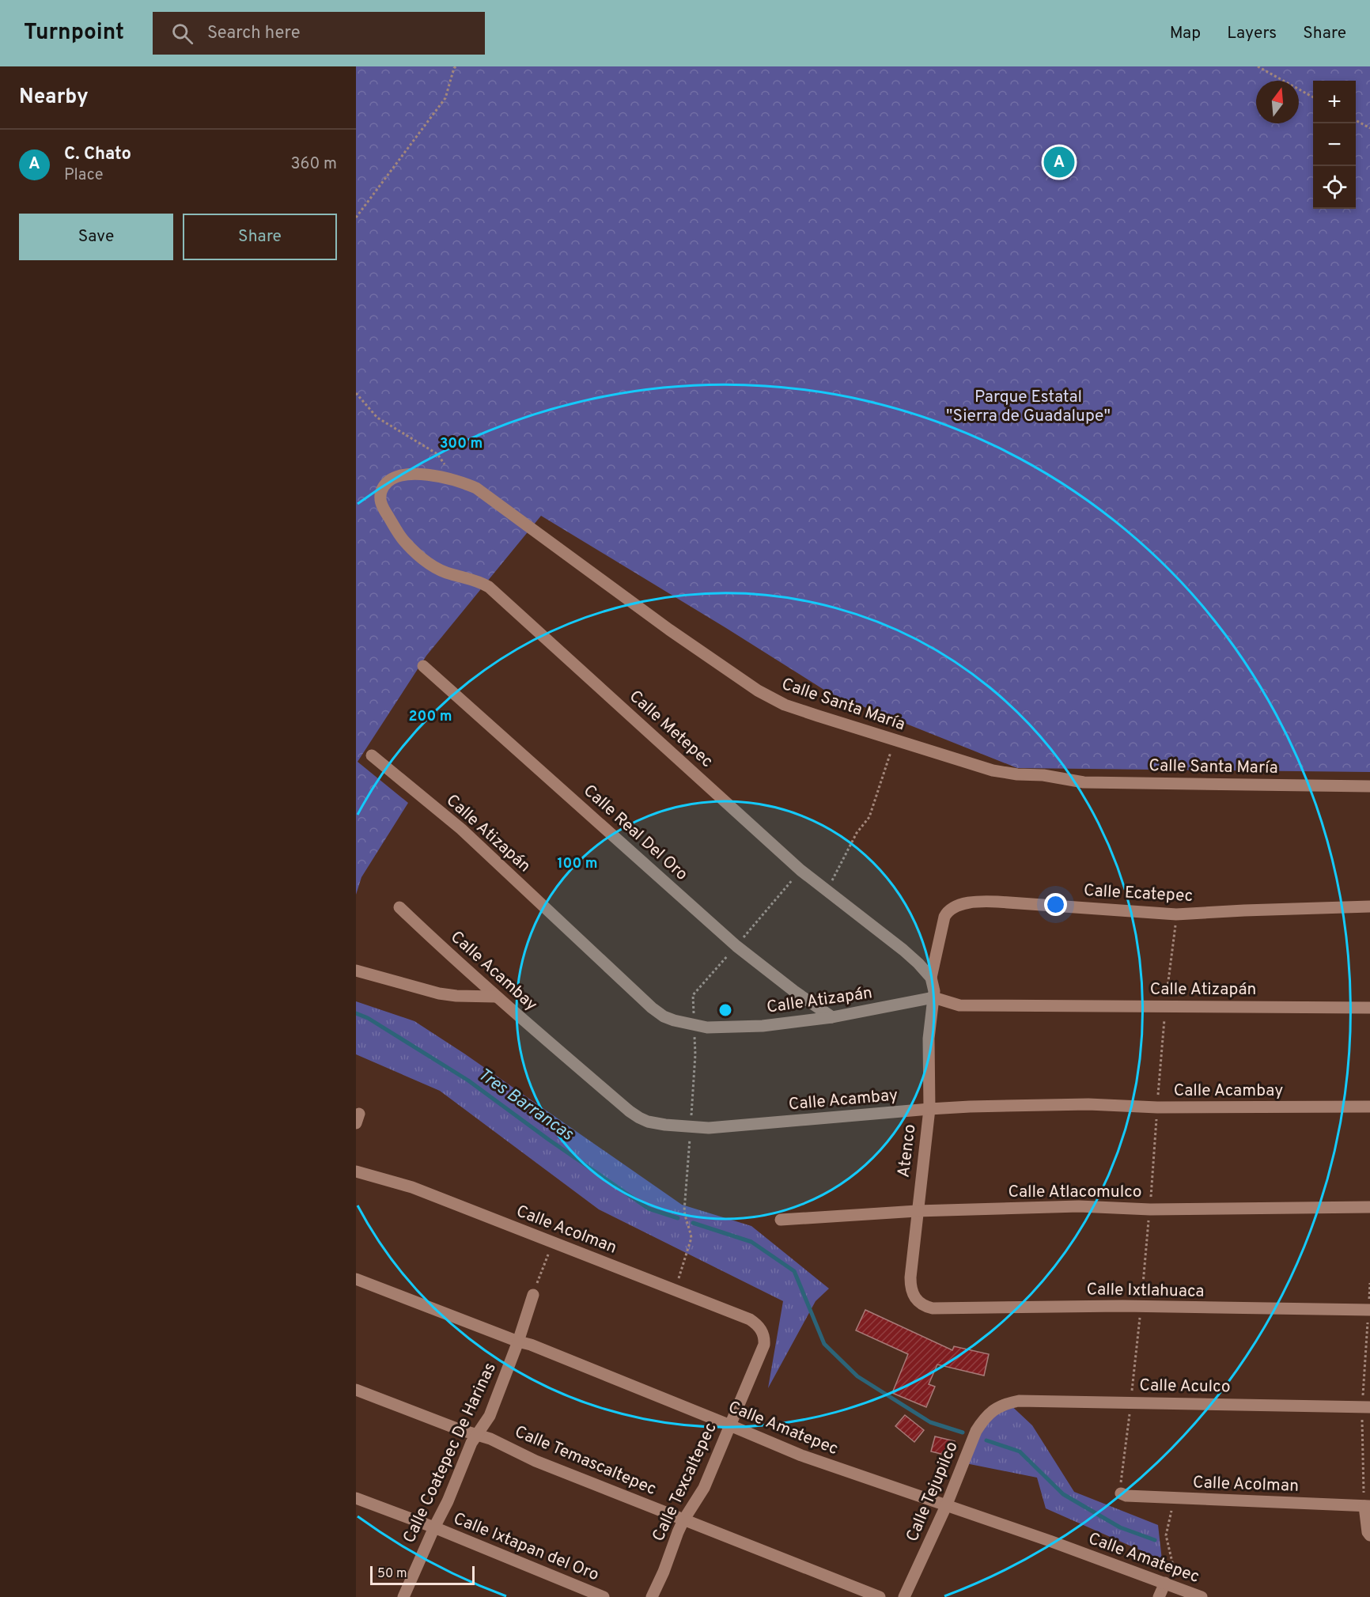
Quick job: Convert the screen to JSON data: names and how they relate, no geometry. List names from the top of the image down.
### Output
{
  "streets": {
    "street": [
      "Calle Santa María",
      "Calle Metepec",
      "Calle Real Del Oro",
      "Calle Atizapán",
      "Calle Ecatepec",
      "Calle Acambay",
      "Atenco",
      "Calle Atlacomulco",
      "Calle Acolman",
      "Calle Ixtlahuaca",
      "Calle Aculco",
      "Calle Amatepec",
      "Calle Coatepec De Harinas",
      "Calle Temascaltepec",
      "Calle Texcaltepec",
      "Calle Tejupilco",
      "Calle Ixtapan del Oro"
    ]
  },
  "crossings": [
    ["Calle Santa María", "Calle Metepec"],
    ["Calle Metepec", "Calle Ecatepec"],
    ["Calle Real Del Oro", "Calle Atizapán"],
    ["Calle Atizapán", "Atenco"],
    ["Calle Acambay", "Atenco"],
    ["Atenco", "Calle Atlacomulco"],
    ["Atenco", "Calle Ixtlahuaca"],
    ["Calle Acolman", "Calle Texcaltepec"],
    ["Calle Aculco", "Calle Tejupilco"],
    ["Calle Amatepec", "Calle Coatepec De Harinas"],
    ["Calle Amatepec", "Calle Texcaltepec"],
    ["Calle Amatepec", "Calle Tejupilco"],
    ["Calle Coatepec De Harinas", "Calle Temascaltepec"],
    ["Calle Coatepec De Harinas", "Calle Ixtapan del Oro"],
    ["Calle Temascaltepec", "Calle Texcaltepec"]
  ],
  "water": ["Tres Barrancas"],
  "parks": ["Parque Estatal \"Sierra de Guadalupe\""],
  "scale_bar": "50 m",
  "north": "top",
  "page": {
    "header": "Turnpoint",
    "search": "Search here",
    "nav": ["Map", "Layers", "Share"],
    "heading": "Nearby",
    "map_buttons": ["+", "−"],
    "list": [
      {
        "mark": "A",
        "name": "C. Chato",
        "note": "Place",
        "value": "360 m"
      }
    ],
    "pins": "A",
    "buttons": ["Save", "Share"],
    "scale": "50 m"
  },
  "rings": ["300 m", "200 m", "100 m"]
}
